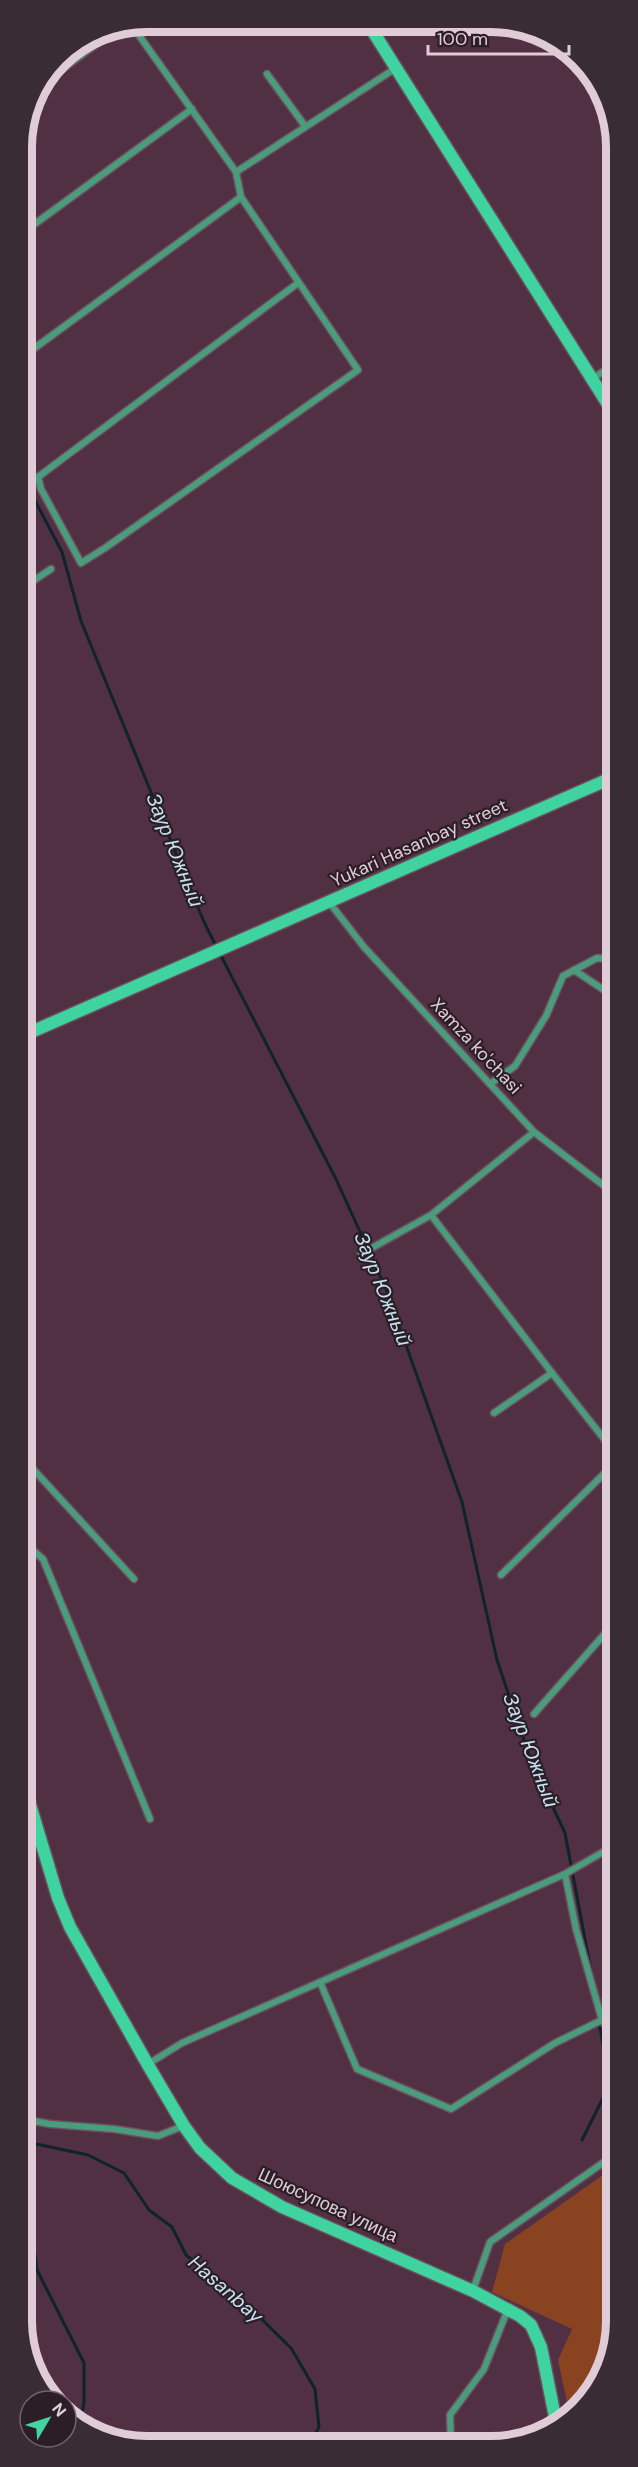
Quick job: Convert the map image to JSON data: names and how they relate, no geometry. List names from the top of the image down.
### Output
{
  "streets": {
    "street": ["Yukari Hasanbay street", "Xamza ko'chasi", "Шоюсупова улица"]
  },
  "crossings": [
    ["Yukari Hasanbay street", "Xamza ko'chasi"]
  ],
  "water": ["Заур Южный", "Hasanbay"],
  "scale_bar": "100 m",
  "north": "top right"
}
